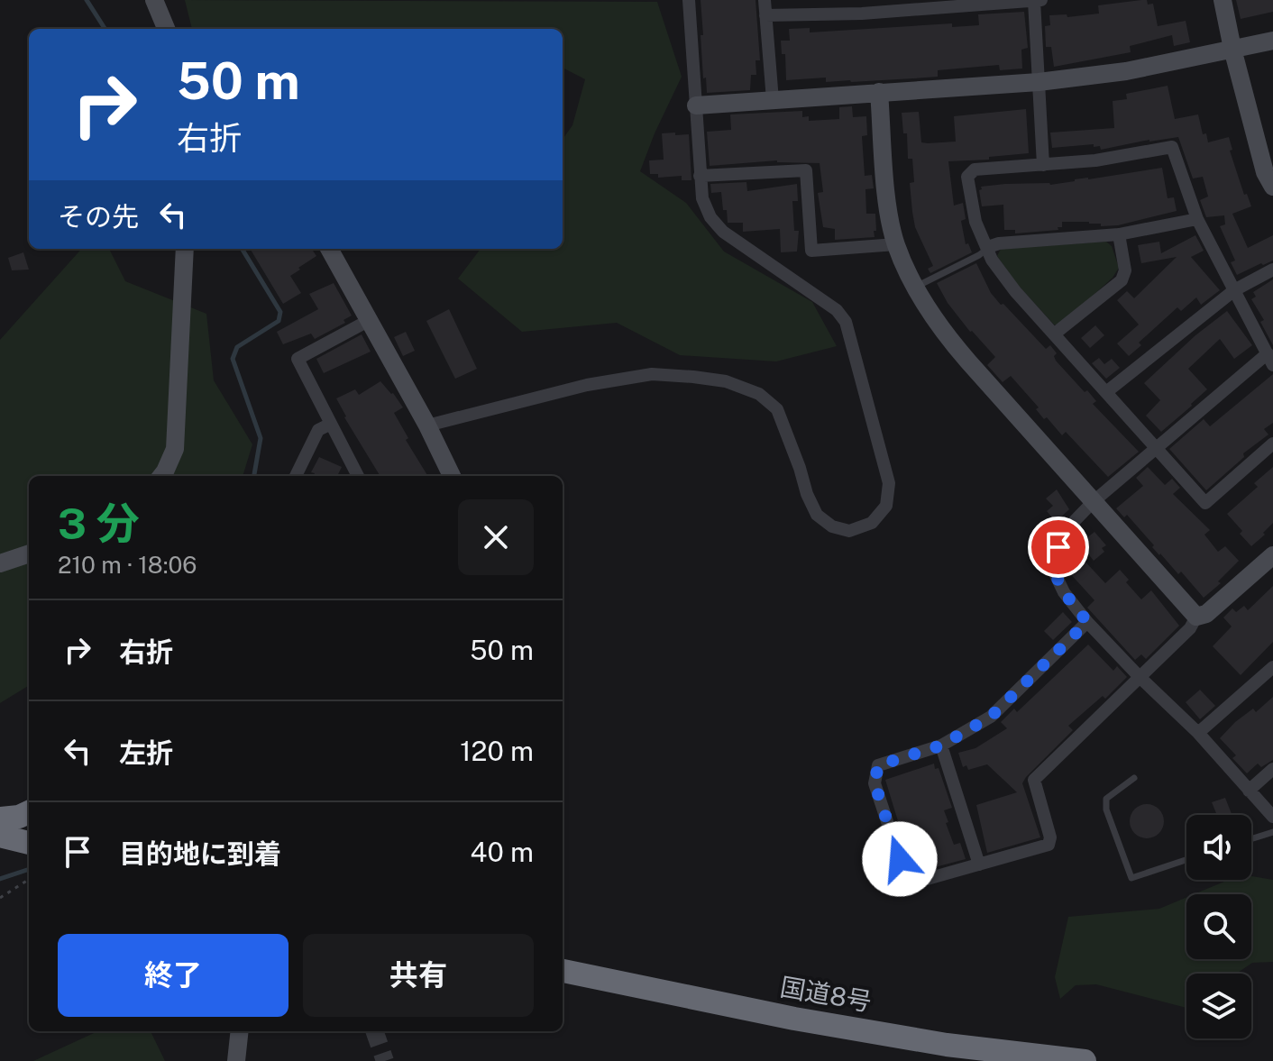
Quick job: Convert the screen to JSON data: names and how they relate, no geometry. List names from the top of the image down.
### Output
{
  "streets": {
    "highway": ["国道8号"]
  },
  "page": {
    "turn": ["50 m", "右折"],
    "then": "その先",
    "heading": ["3 分", "210 m · 18:06"],
    "list": [
      {
        "name": "右折",
        "value": "50 m"
      },
      {
        "name": "左折",
        "value": "120 m"
      },
      {
        "name": "目的地に到着",
        "value": "40 m"
      }
    ],
    "buttons": ["終了", "共有"]
  }
}
